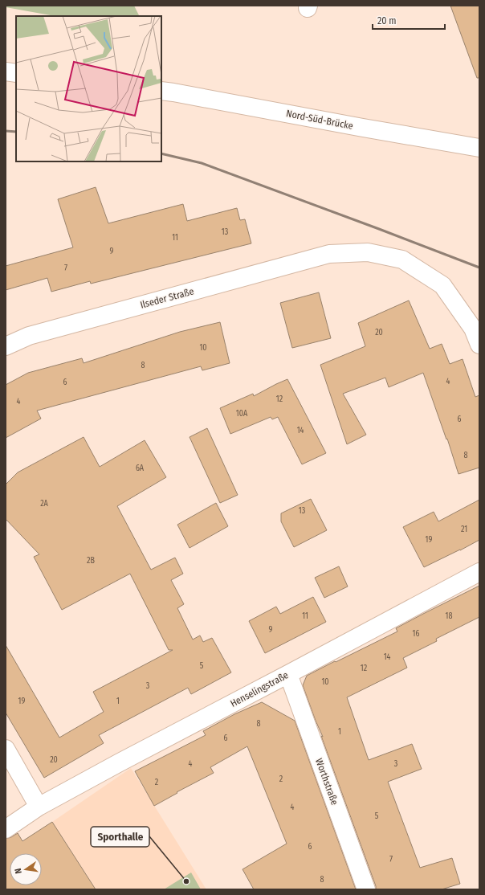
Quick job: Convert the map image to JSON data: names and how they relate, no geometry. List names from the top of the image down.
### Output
{
  "streets": {
    "street": [
      "Nord-Süd-Brücke",
      "Ilseder Straße",
      "Henselingstraße",
      "Worthstraße"
    ]
  },
  "crossings": [
    ["Henselingstraße", "Worthstraße"]
  ],
  "places": ["Sporthalle"],
  "house_numbers": [
    "13",
    "11",
    "9",
    "7",
    "20",
    "10",
    "8",
    "4",
    "6",
    "12",
    "4",
    "10A",
    "6",
    "14",
    "8",
    "6A",
    "2A",
    "13",
    "21",
    "19",
    "2B",
    "11",
    "18",
    "9",
    "16",
    "14",
    "5",
    "12",
    "10",
    "3",
    "19",
    "1",
    "8",
    "1",
    "6",
    "20",
    "4",
    "3",
    "2",
    "2",
    "4",
    "5",
    "6",
    "7",
    "8"
  ],
  "scale_bar": "20 m",
  "north": "left"
}
